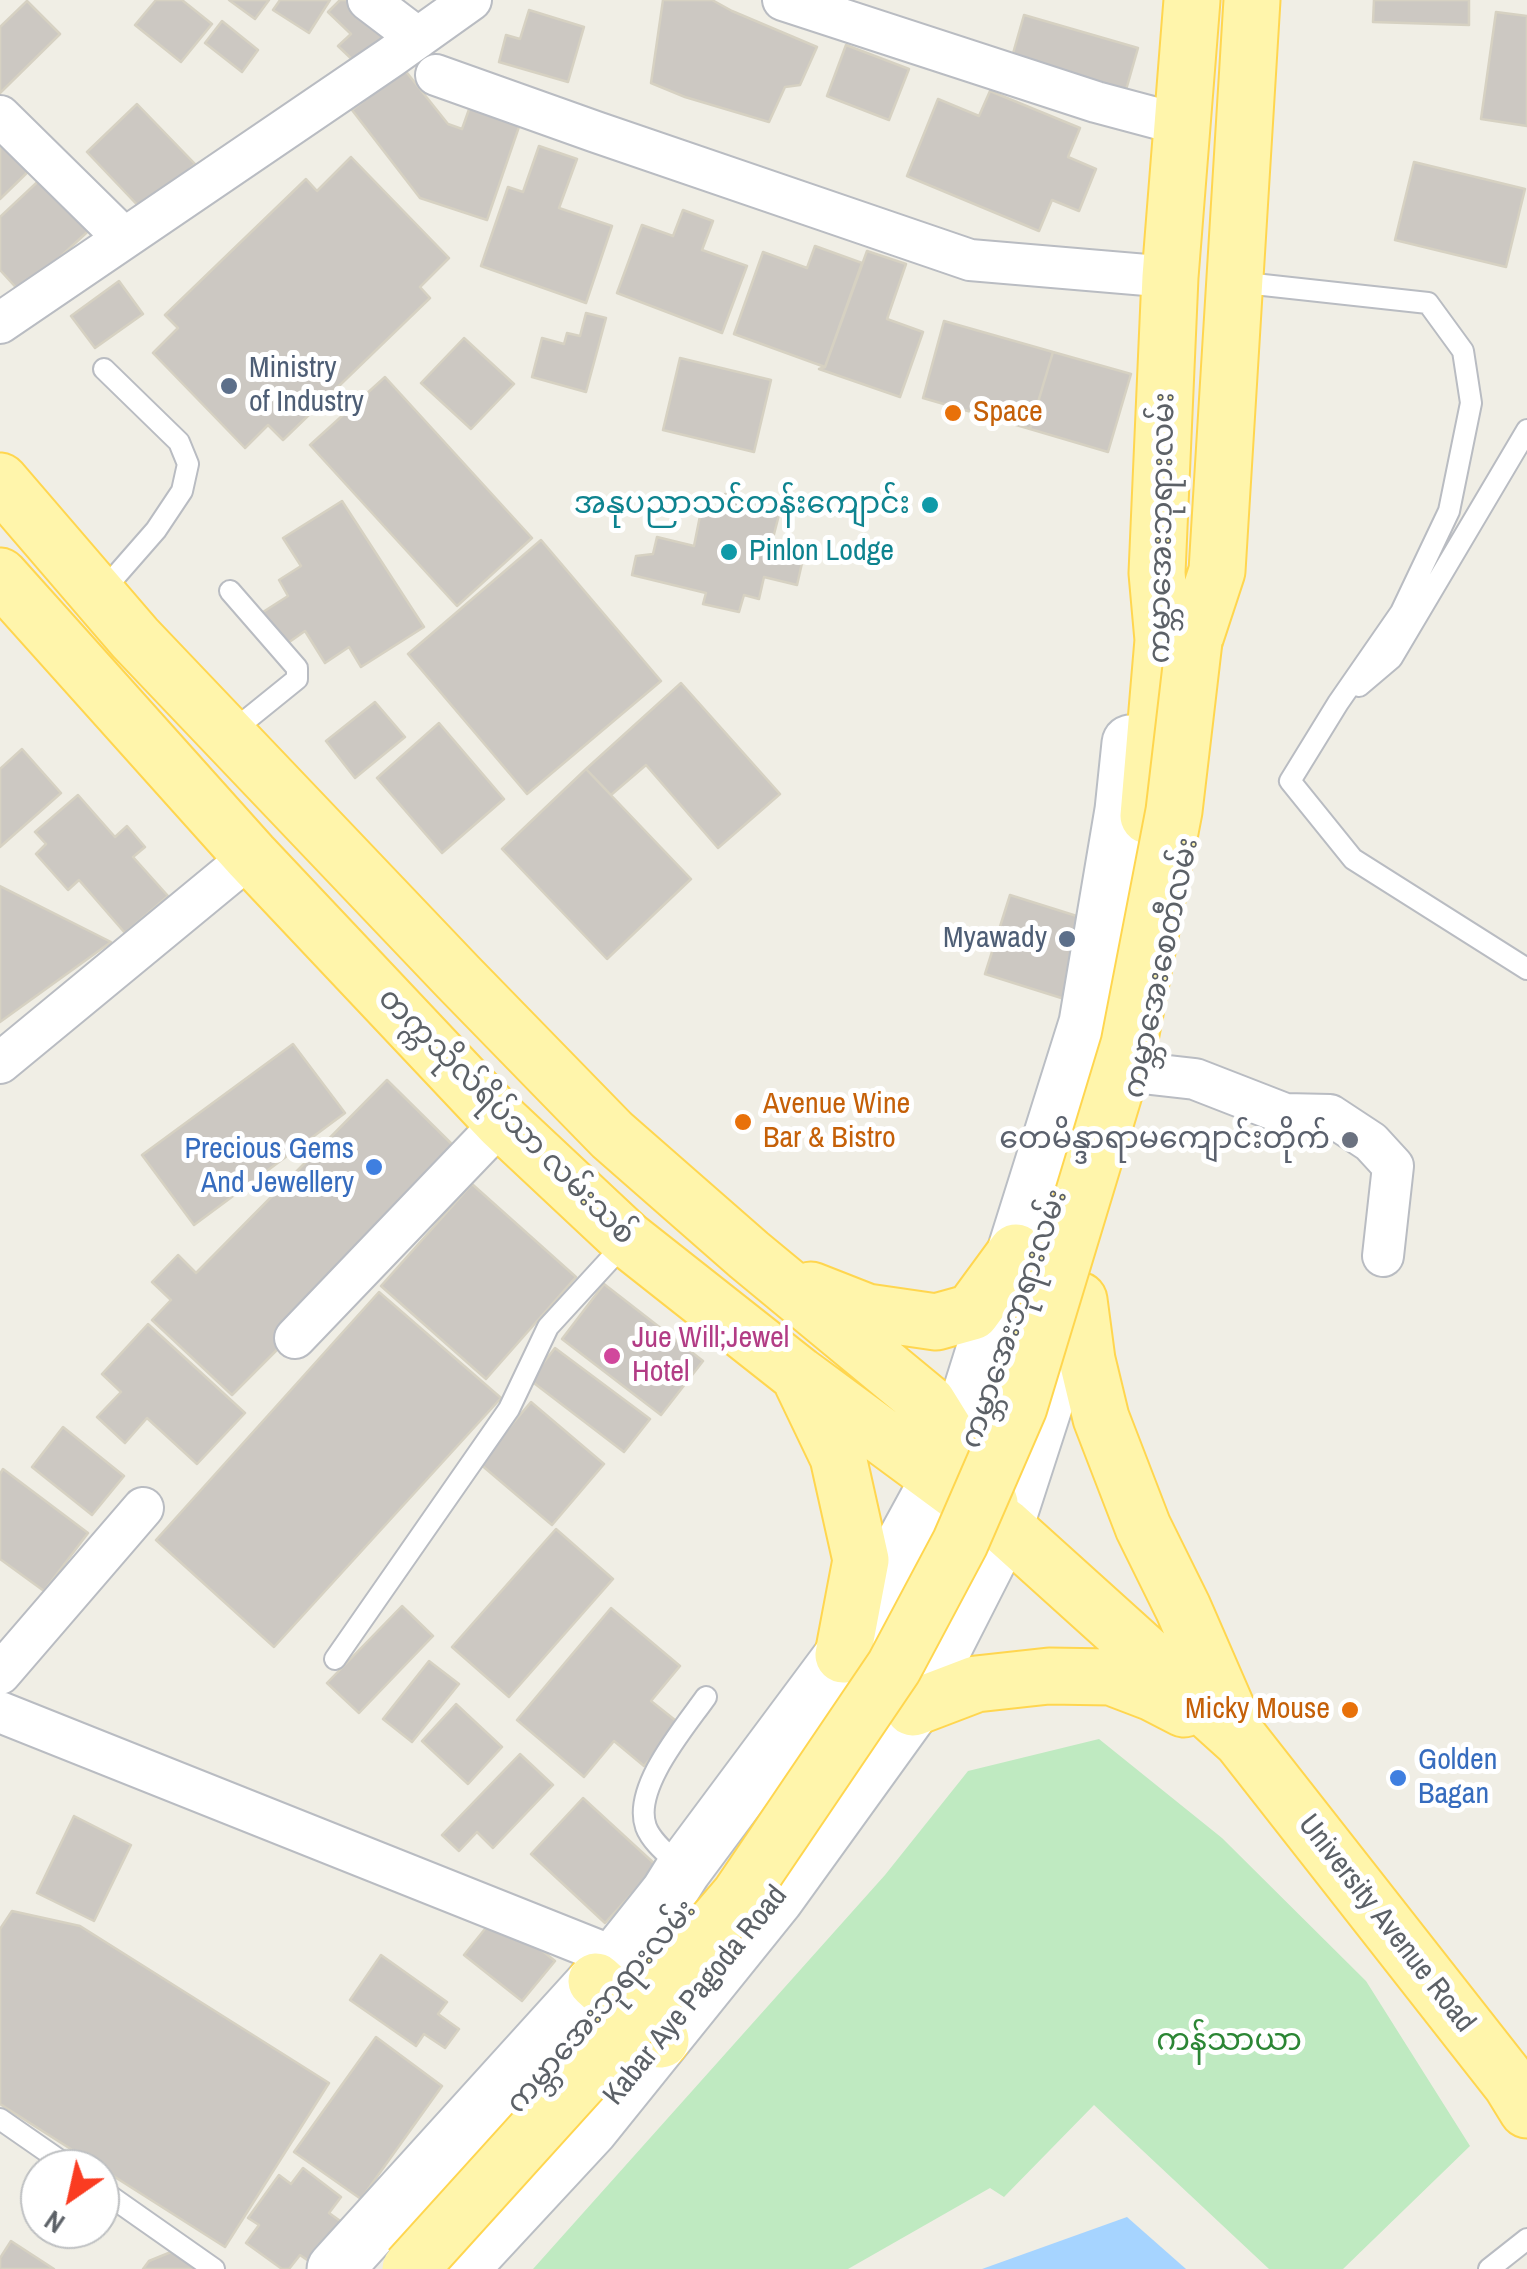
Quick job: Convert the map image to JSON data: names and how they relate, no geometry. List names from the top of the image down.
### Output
{
  "streets": {
    "main road": [
      "ကမ္ဘာအေးဘုရားလမ်း",
      "ကမ္ဘာအေးစေတီလမ်း",
      "တက္ကသိုလ်ရိပ်သာ လမ်းသစ်",
      "University Avenue Road",
      "Kabar Aye Pagoda Road"
    ]
  },
  "crossings": [
    ["ကမ္ဘာအေးဘုရားလမ်း", "ကမ္ဘာအေးစေတီလမ်း"],
    ["ကမ္ဘာအေးစေတီလမ်း", "တက္ကသိုလ်ရိပ်သာ လမ်းသစ်"],
    ["တက္ကသိုလ်ရိပ်သာ လမ်းသစ်", "University Avenue Road"]
  ],
  "parks": ["ကန်သာယာ"],
  "places": [
    "Ministry of Industry",
    "Space",
    "အနုပညာသင်တန်းကျောင်း",
    "Pinlon Lodge",
    "Myawady",
    "Avenue Wine Bar & Bistro",
    "တေမိန္ဒာရာမကျောင်းတိုက်",
    "Precious Gems And Jewellery",
    "Jue Will;Jewel Hotel",
    "Micky Mouse",
    "Golden Bagan"
  ],
  "north": "bottom left"
}
